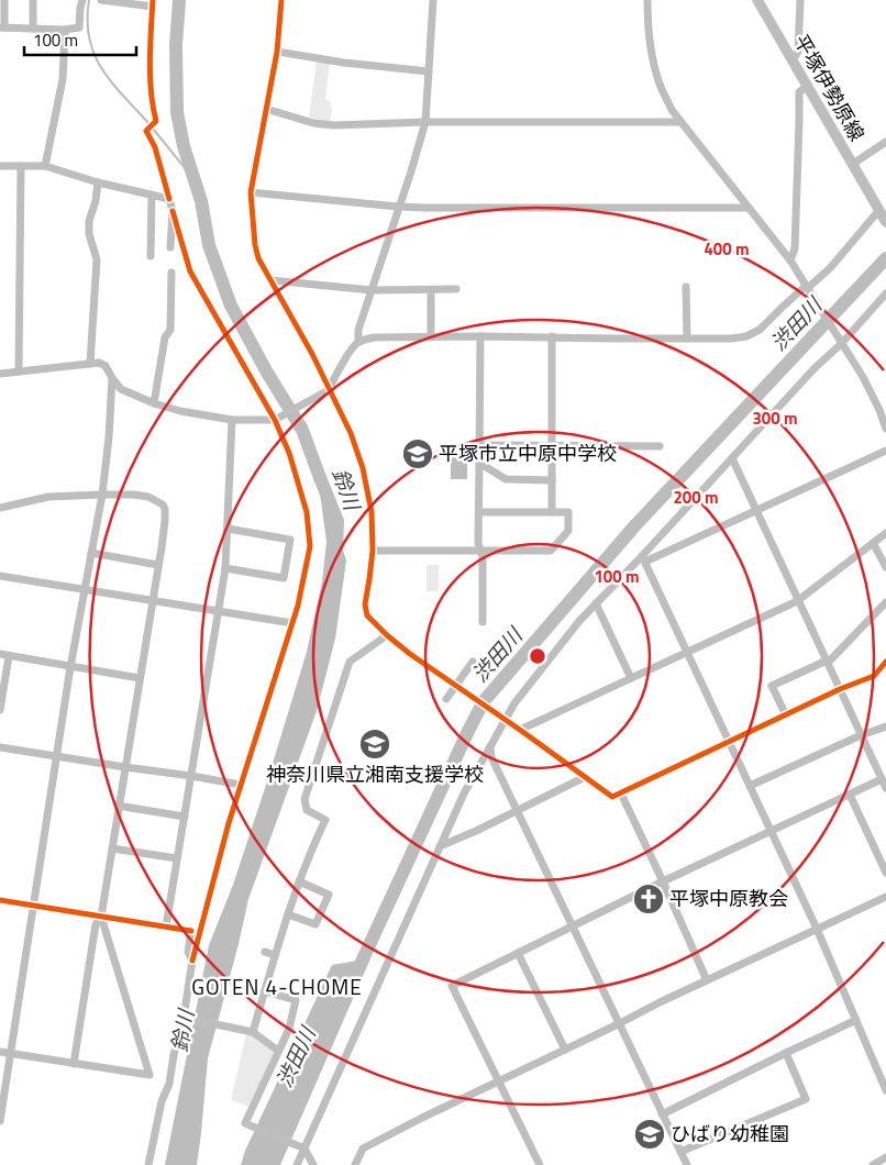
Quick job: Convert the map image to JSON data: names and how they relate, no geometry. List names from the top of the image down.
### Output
{
  "streets": {
    "main road": ["平塚伊勢原線"]
  },
  "districts": ["GOTEN 4-CHOME"],
  "water": ["渋田川", "鈴川"],
  "places": {
    "school or university": ["平塚市立中原中学校", "神奈川県立湘南支援学校", "ひばり幼稚園"],
    "church": ["平塚中原教会"]
  },
  "scale_bar": "100 m",
  "rings": [
    "400 m",
    "300 m",
    "200 m",
    "100 m"
  ]
}
